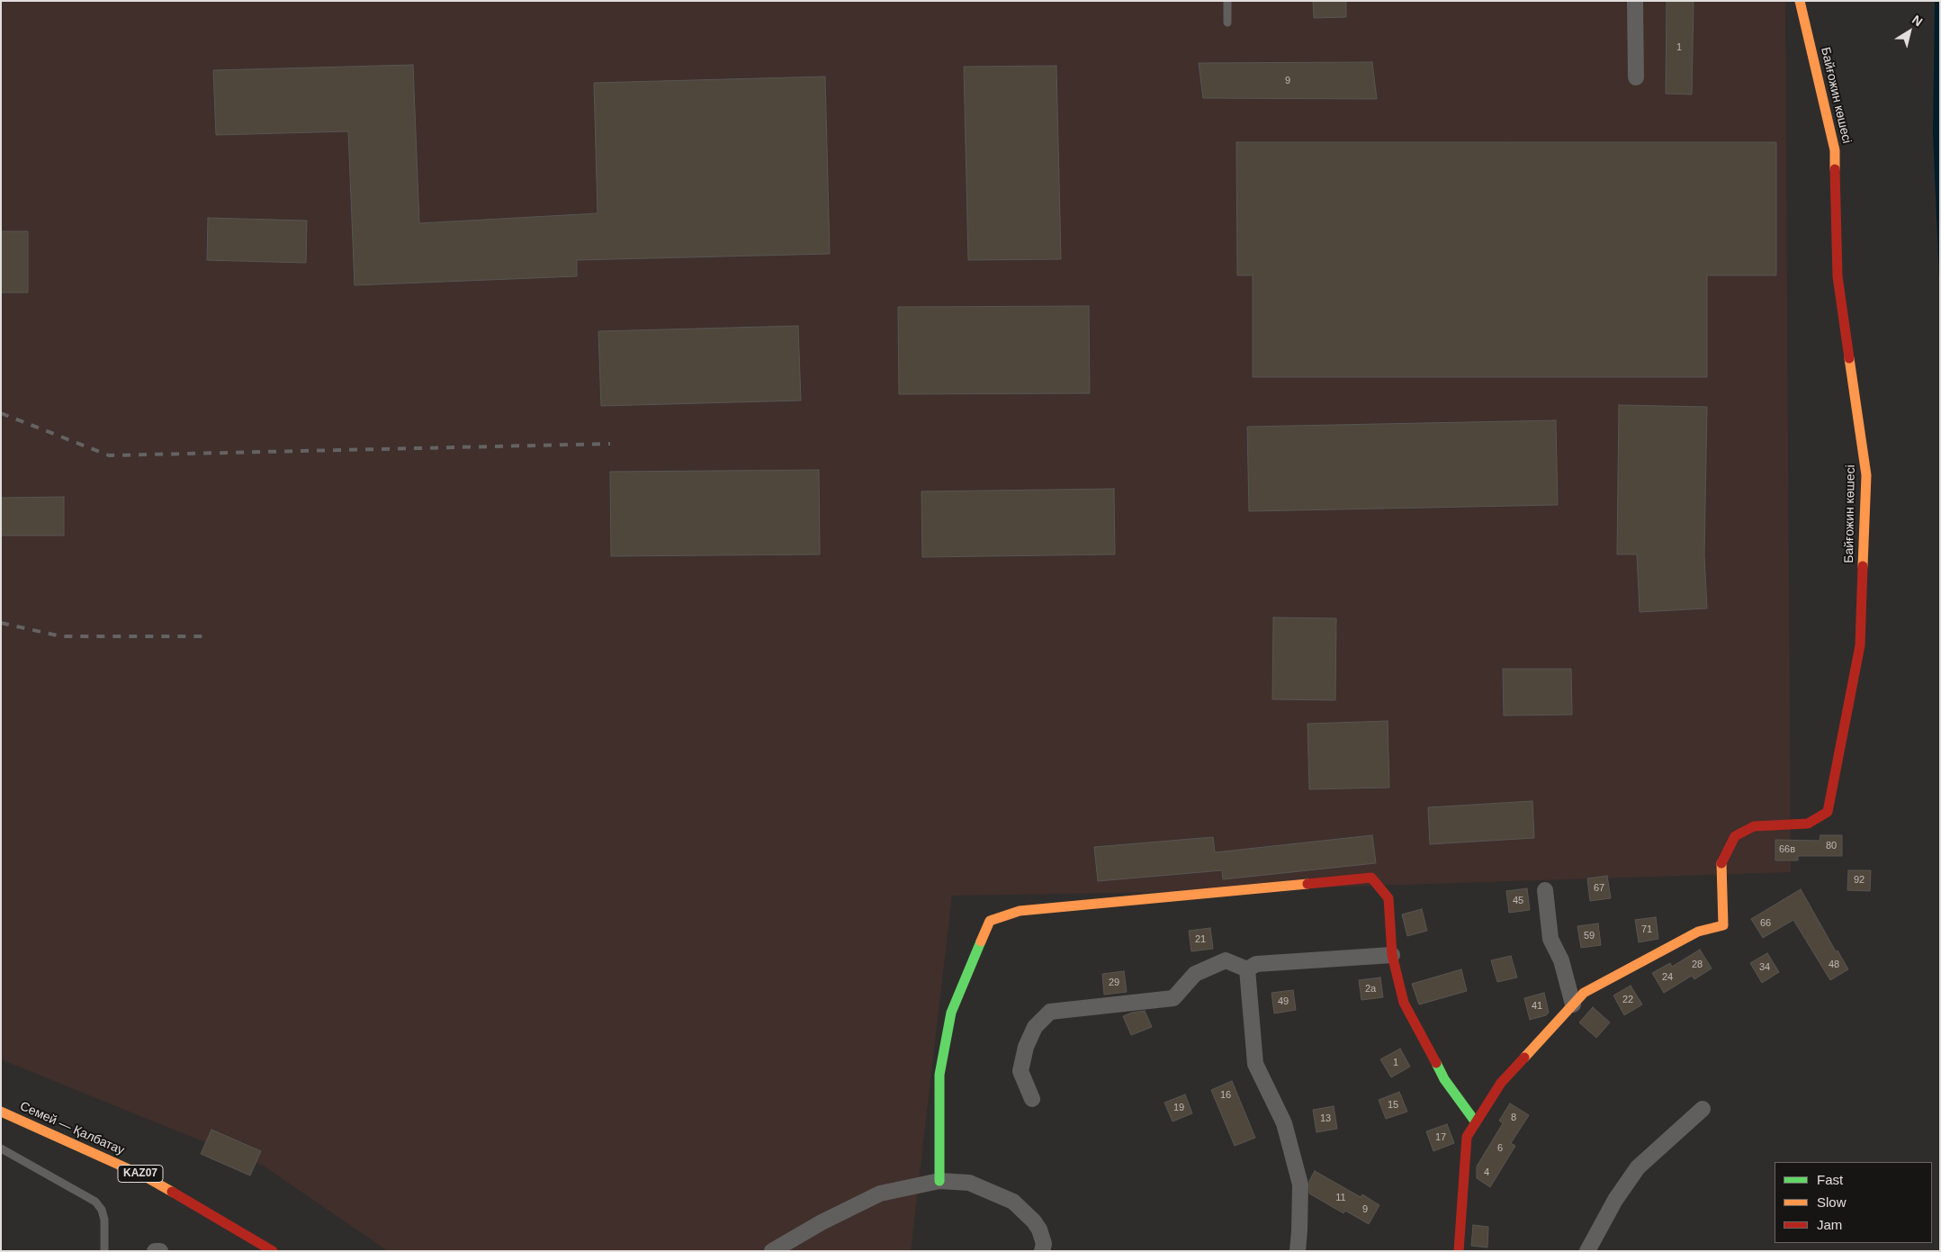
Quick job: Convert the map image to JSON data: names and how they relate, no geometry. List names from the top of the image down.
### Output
{
  "streets": {
    "main road": ["Байғожин көшесі", "Семей — Қалбатау", "KAZ07"]
  },
  "house_numbers": [
    "1",
    "9",
    "80",
    "66в",
    "92",
    "67",
    "45",
    "66",
    "71",
    "59",
    "21",
    "28",
    "48",
    "34",
    "24",
    "29",
    "2а",
    "22",
    "49",
    "41",
    "1",
    "16",
    "15",
    "19",
    "8",
    "13",
    "17",
    "6",
    "4",
    "11",
    "9"
  ],
  "legend": ["Fast", "Slow", "Jam"],
  "north": "top right"
}
